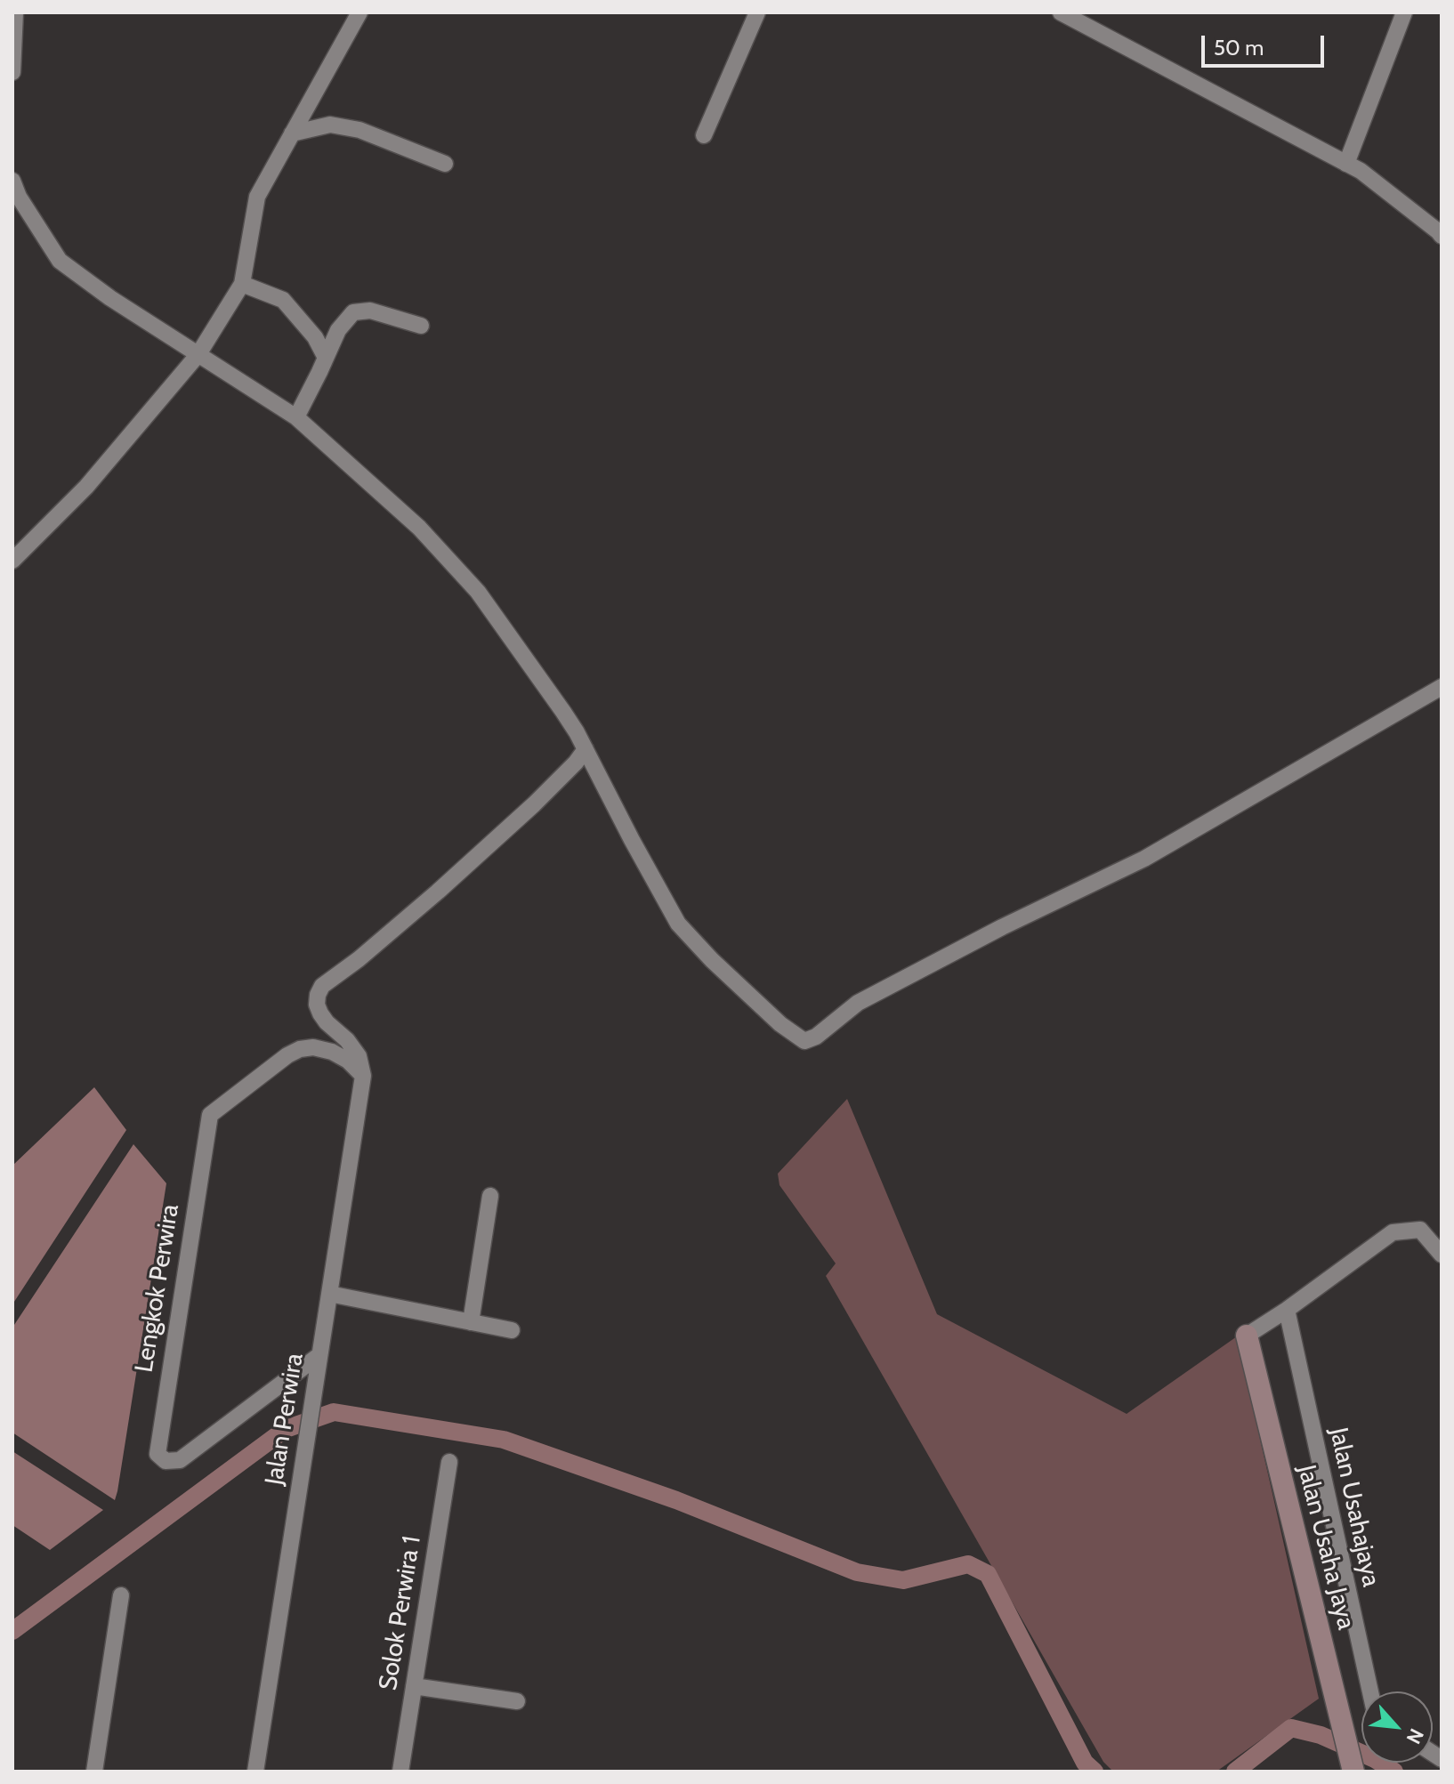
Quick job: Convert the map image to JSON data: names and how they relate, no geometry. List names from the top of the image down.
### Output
{
  "streets": {
    "street": [
      "Lengkok Perwira",
      "Jalan Perwira",
      "Jalan Usahajaya",
      "Jalan Usaha Jaya",
      "Solok Perwira 1"
    ]
  },
  "crossings": [
    ["Lengkok Perwira", "Jalan Perwira"]
  ],
  "scale_bar": "50 m",
  "north": "bottom right"
}
